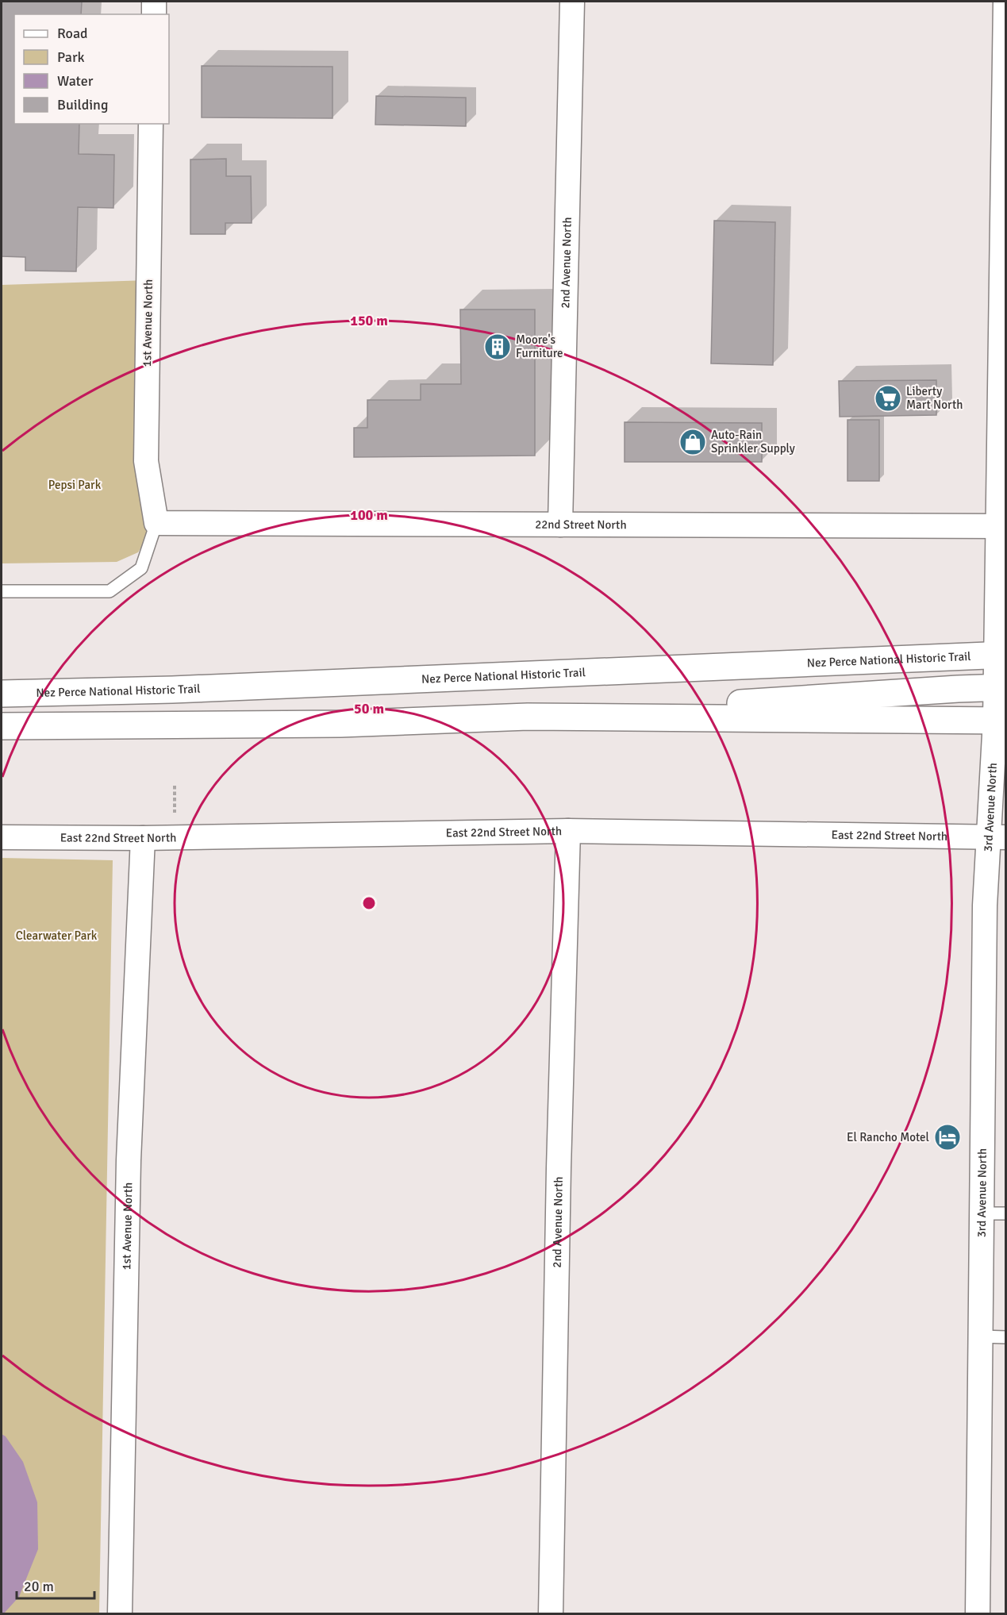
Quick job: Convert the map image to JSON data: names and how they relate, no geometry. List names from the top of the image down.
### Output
{
  "streets": {
    "highway": ["Nez Perce National Historic Trail"],
    "street": [
      "2nd Avenue North",
      "1st Avenue North",
      "22nd Street North",
      "3rd Avenue North",
      "East 22nd Street North"
    ]
  },
  "crossings": [
    ["2nd Avenue North", "22nd Street North"],
    ["2nd Avenue North", "East 22nd Street North"],
    ["1st Avenue North", "22nd Street North"],
    ["1st Avenue North", "East 22nd Street North"],
    ["22nd Street North", "3rd Avenue North"],
    ["Nez Perce National Historic Trail", "3rd Avenue North"],
    ["3rd Avenue North", "East 22nd Street North"]
  ],
  "parks": ["Pepsi Park", "Clearwater Park"],
  "places": {
    "building": ["Moore's Furniture"],
    "supermarket": ["Liberty Mart North"],
    "shop": ["Auto-Rain Sprinkler Supply"],
    "hotel": ["El Rancho Motel"]
  },
  "legend": [
    "Road",
    "Park",
    "Water",
    "Building"
  ],
  "scale_bar": "20 m",
  "rings": ["150 m", "100 m", "50 m"]
}
